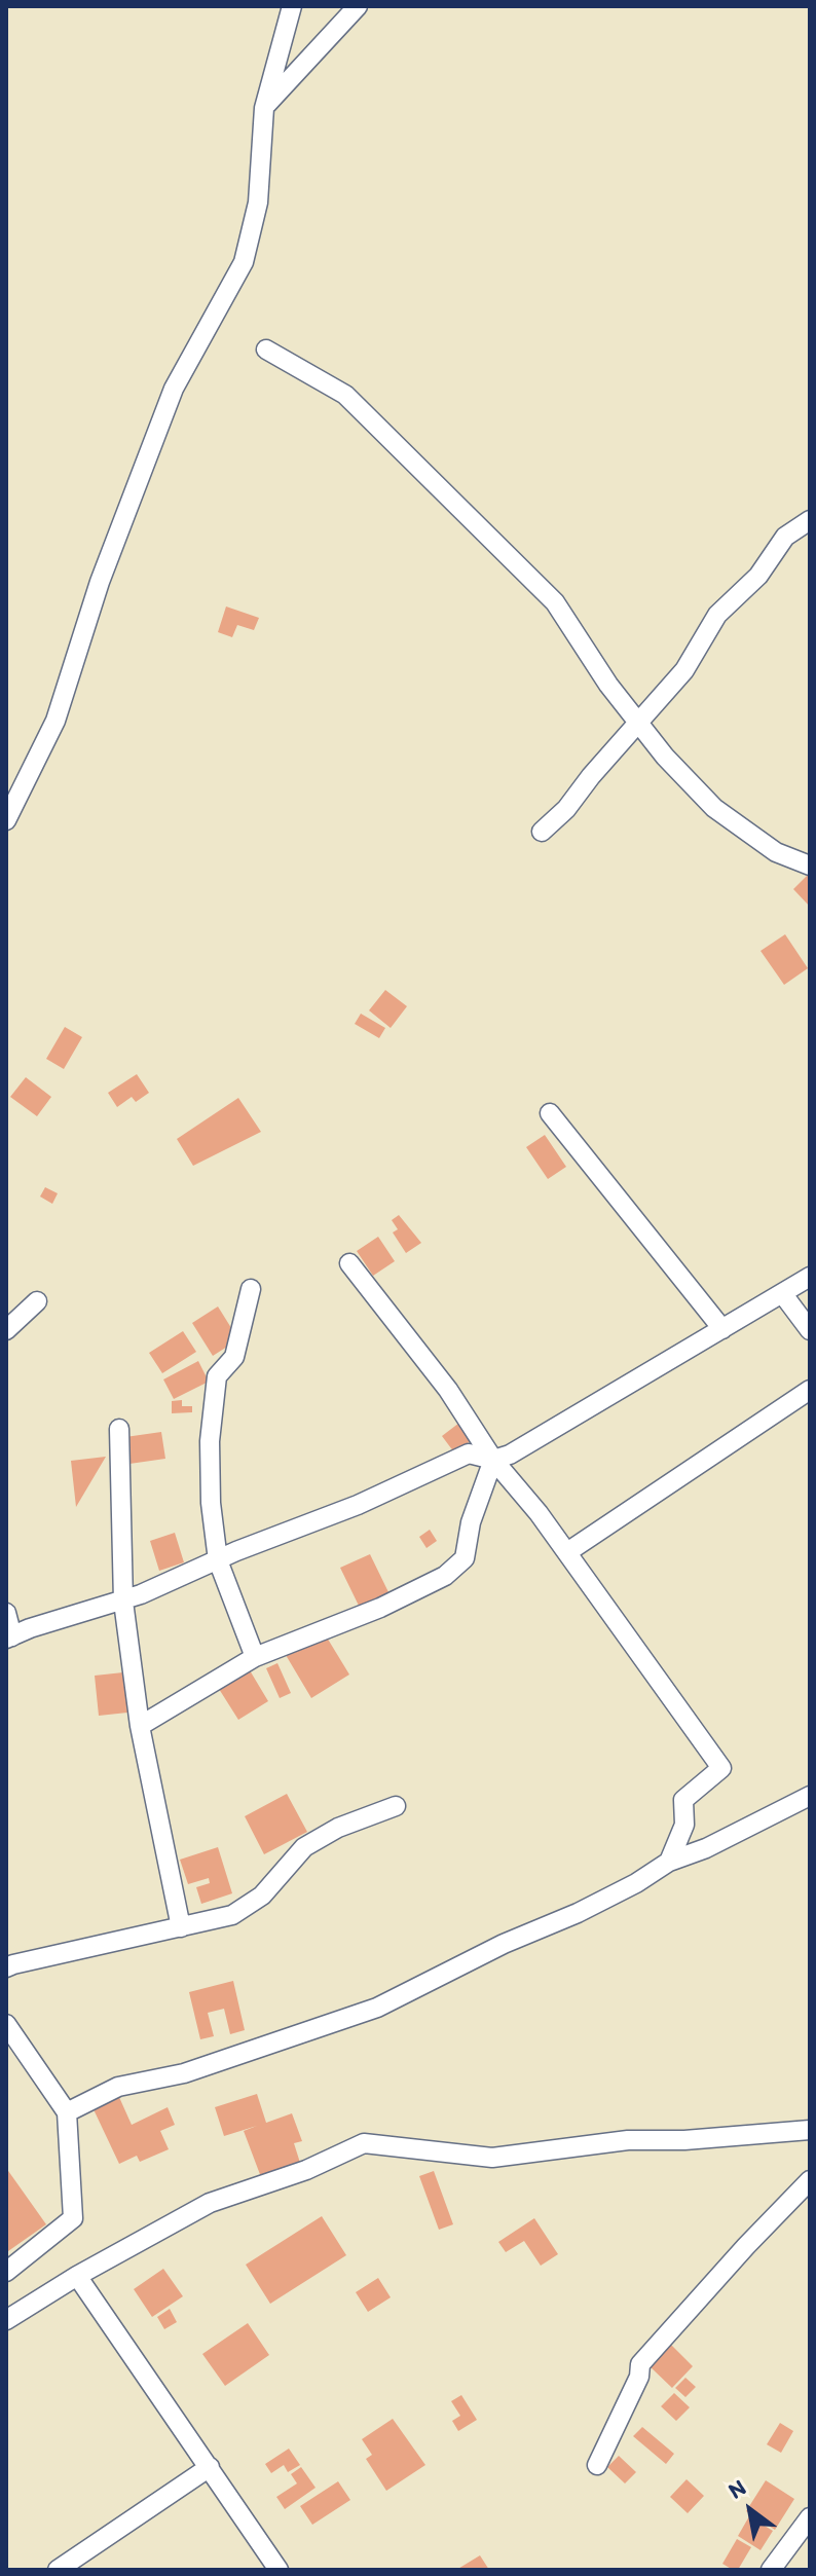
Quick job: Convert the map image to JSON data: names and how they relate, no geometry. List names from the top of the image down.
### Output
{
  "north": "top left"
}
